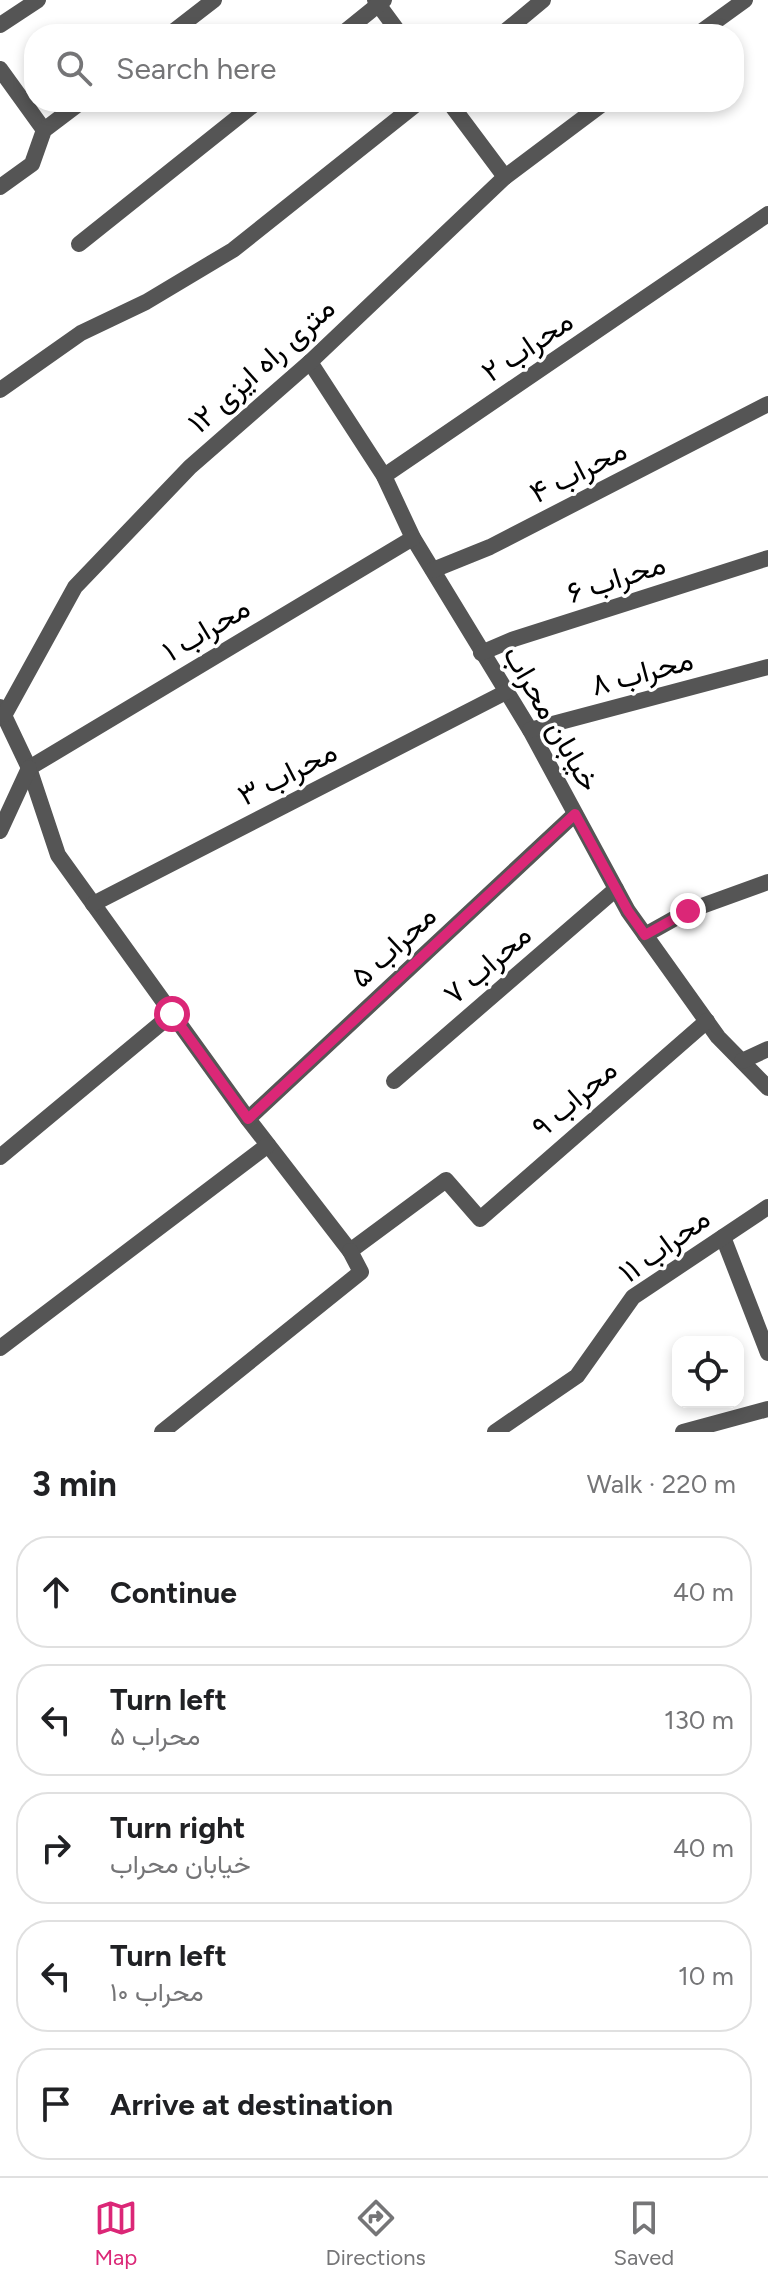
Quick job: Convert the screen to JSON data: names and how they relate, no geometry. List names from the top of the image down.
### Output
{
  "streets": {
    "street": [
      "محراب ۲",
      "۱۲ متری راه ایزی",
      "محراب ۴",
      "محراب ۶",
      "محراب ۱",
      "محراب ۸",
      "خیابان محراب",
      "محراب ۳",
      "محراب ۵",
      "محراب ۷",
      "محراب ۹",
      "محراب ۱۱"
    ]
  },
  "crossings": [
    ["محراب ۲", "خیابان محراب"],
    ["۱۲ متری راه ایزی", "خیابان محراب"],
    ["محراب ۴", "خیابان محراب"],
    ["محراب ۶", "خیابان محراب"],
    ["محراب ۱", "خیابان محراب"],
    ["محراب ۸", "خیابان محراب"],
    ["خیابان محراب", "محراب ۳"],
    ["خیابان محراب", "محراب ۵"],
    ["خیابان محراب", "محراب ۷"],
    ["خیابان محراب", "محراب ۹"]
  ],
  "page": {
    "search": "Search here",
    "heading": ["3 min", "Walk · 220 m"],
    "list": [
      ["Continue", "40 m"],
      ["Turn left", "محراب ۵", "130 m"],
      ["Turn right", "خیابان محراب", "40 m"],
      ["Turn left", "محراب ۱۰", "10 m"],
      "Arrive at destination"
    ],
    "nav": ["Map", "Directions", "Saved"]
  }
}
